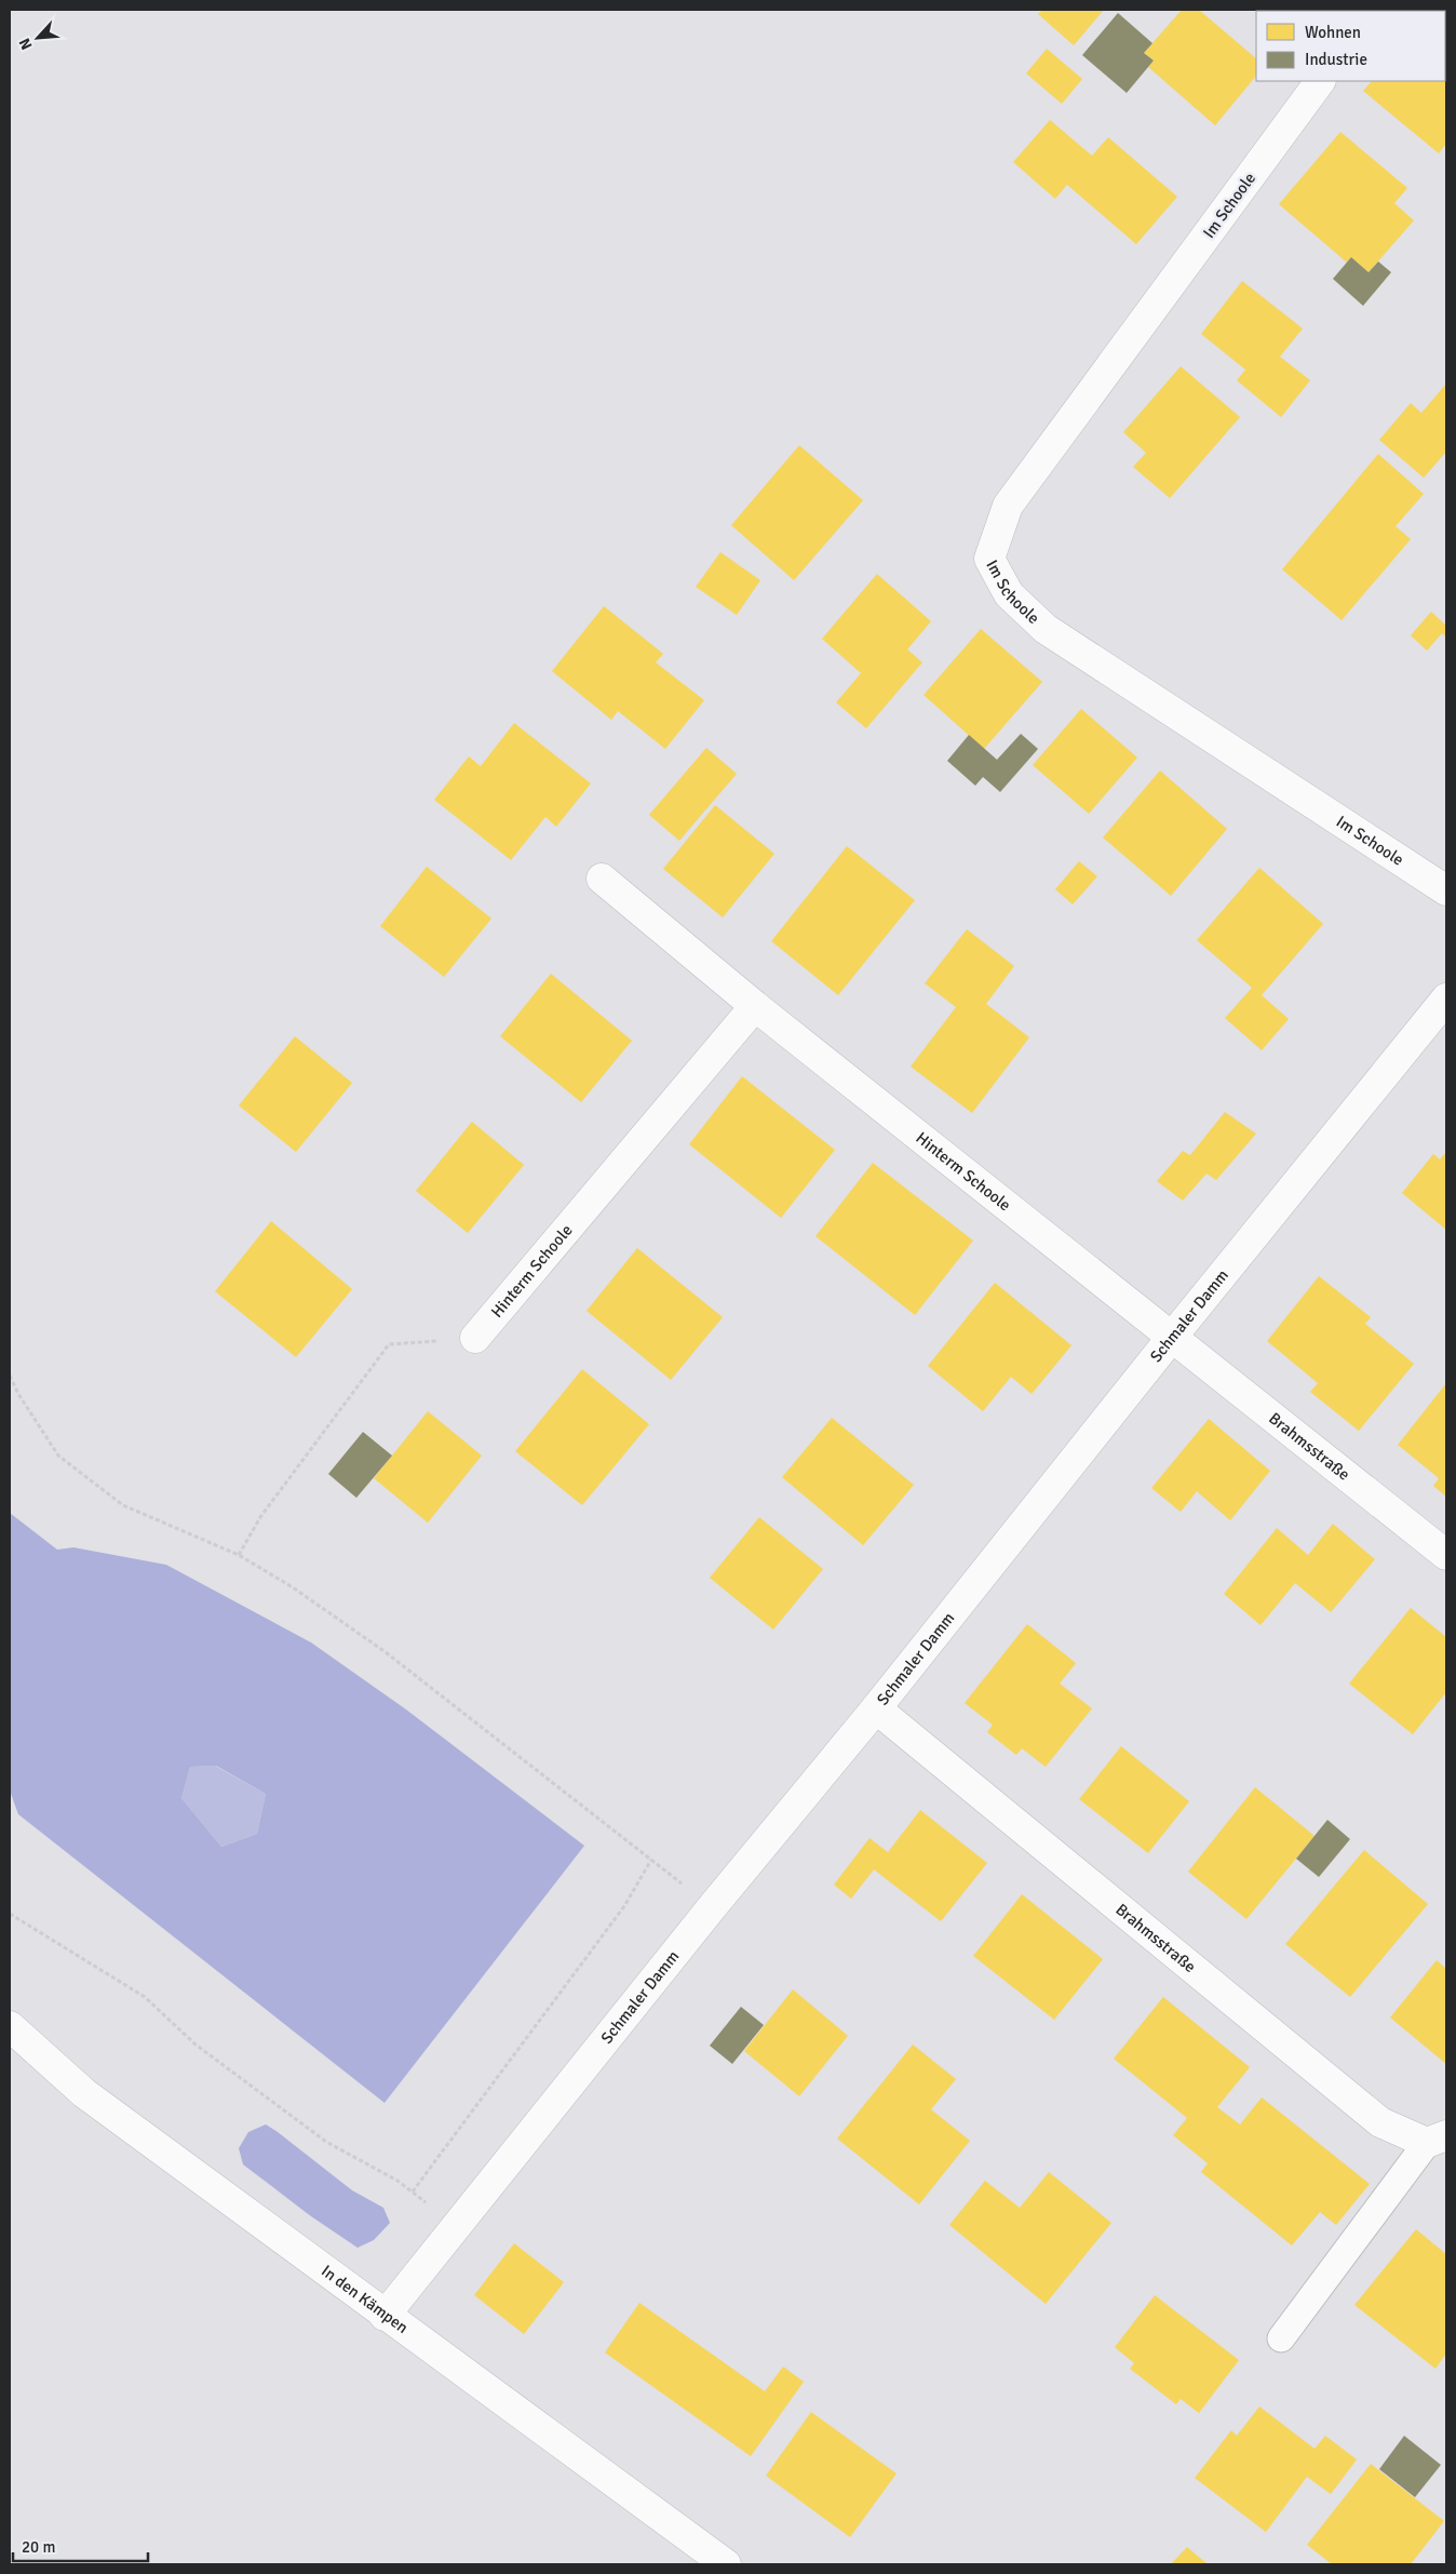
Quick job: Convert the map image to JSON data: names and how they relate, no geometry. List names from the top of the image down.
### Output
{
  "streets": {
    "street": [
      "Im Schoole",
      "Hinterm Schoole",
      "Schmaler Damm",
      "Brahmsstraße",
      "In den Kämpen"
    ]
  },
  "crossings": [
    ["Hinterm Schoole", "Schmaler Damm"],
    ["Hinterm Schoole", "Brahmsstraße"],
    ["Schmaler Damm", "Brahmsstraße"],
    ["Schmaler Damm", "In den Kämpen"]
  ],
  "legend": ["Wohnen", "Industrie"],
  "scale_bar": "20 m",
  "north": "bottom left"
}
